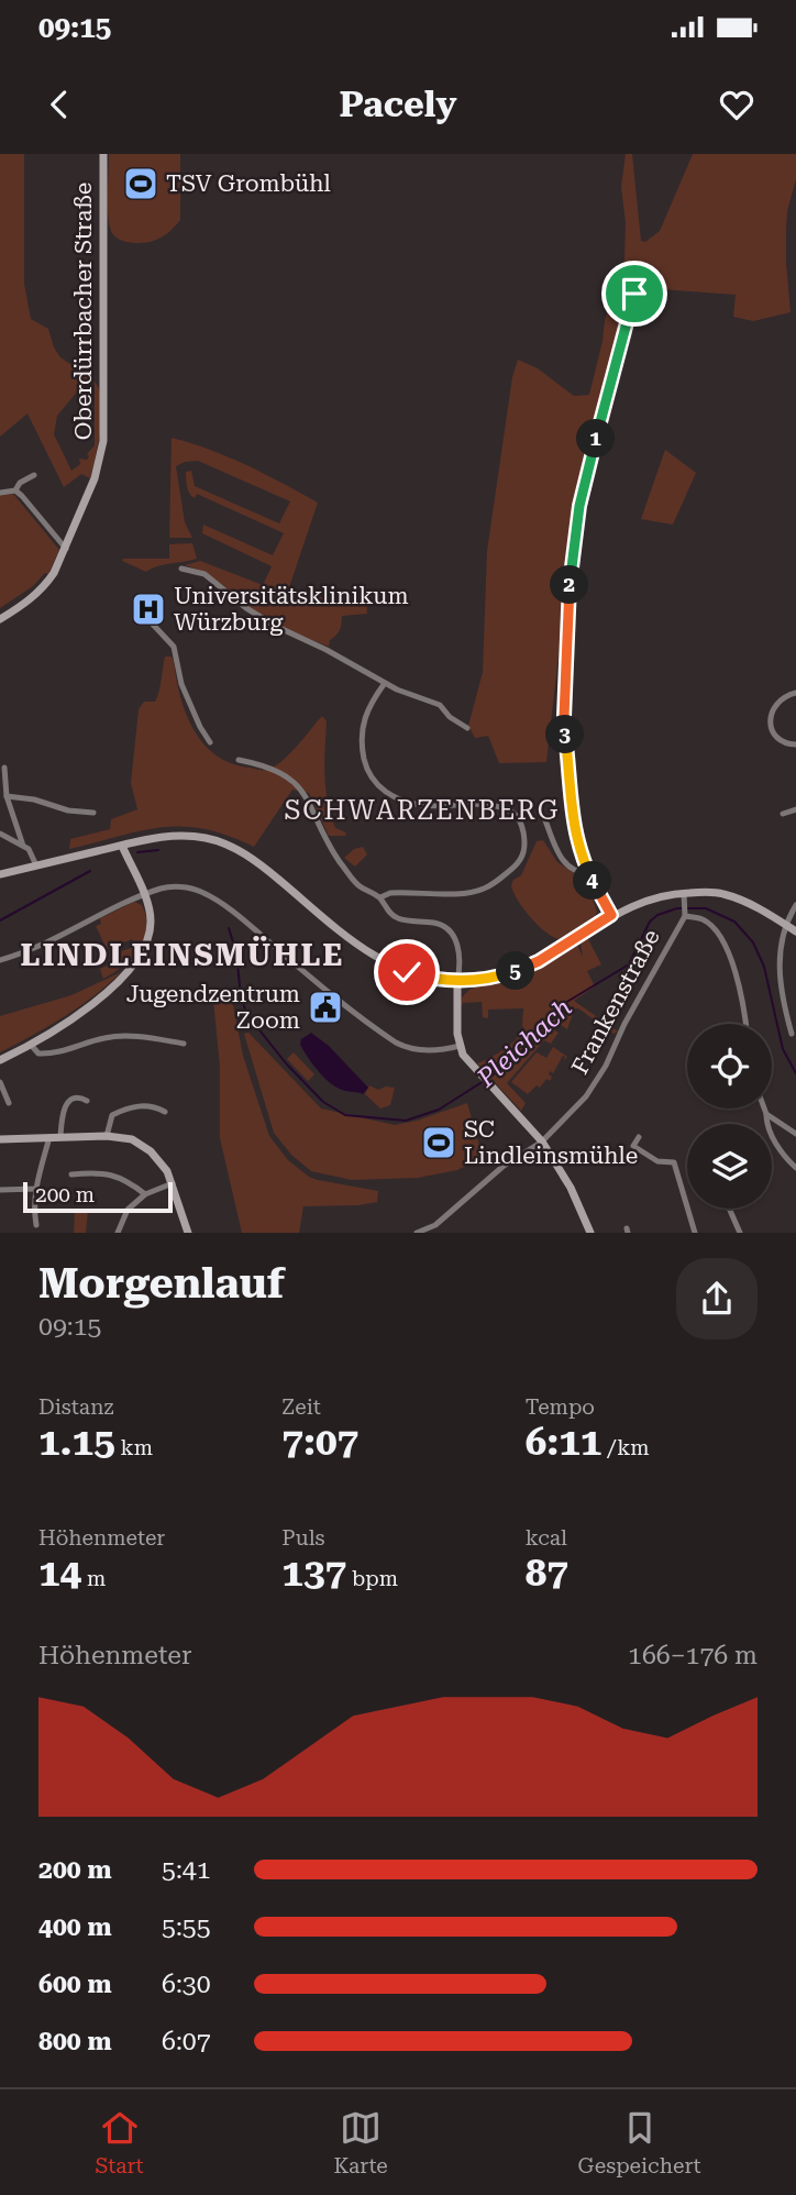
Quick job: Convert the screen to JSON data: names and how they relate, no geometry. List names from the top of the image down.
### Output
{
  "streets": {
    "street": ["Oberdürrbacher Straße", "Frankenstraße"]
  },
  "districts": ["SCHWARZENBERG", "LINDLEINSMÜHLE"],
  "water": ["Pleichach"],
  "places": {
    "sports": ["TSV Grombühl", "SC Lindleinsmühle"],
    "hospital": ["Universitätsklinikum Würzburg"],
    "public building": ["Jugendzentrum Zoom"]
  },
  "scale_bar": "200 m",
  "page": {
    "status": "09:15",
    "header": "Pacely",
    "pins": [
      "1",
      "2",
      "3",
      "4",
      "5"
    ],
    "scale": "200 m",
    "heading": ["Morgenlauf", "09:15"],
    "stats": [
      ["Distanz", "1.15 km"],
      ["Zeit", "7:07"],
      ["Tempo", "6:11 /km"],
      ["Höhenmeter", "14 m"],
      ["Puls", "137 bpm"],
      ["kcal", "87"]
    ],
    "chart": ["Höhenmeter", "166–176 m"],
    "list": [
      {
        "name": "200 m",
        "note": "5:41"
      },
      {
        "name": "400 m",
        "note": "5:55"
      },
      {
        "name": "600 m",
        "note": "6:30"
      },
      {
        "name": "800 m",
        "note": "6:07"
      }
    ],
    "tabs": ["Start", "Karte", "Gespeichert"]
  }
}
